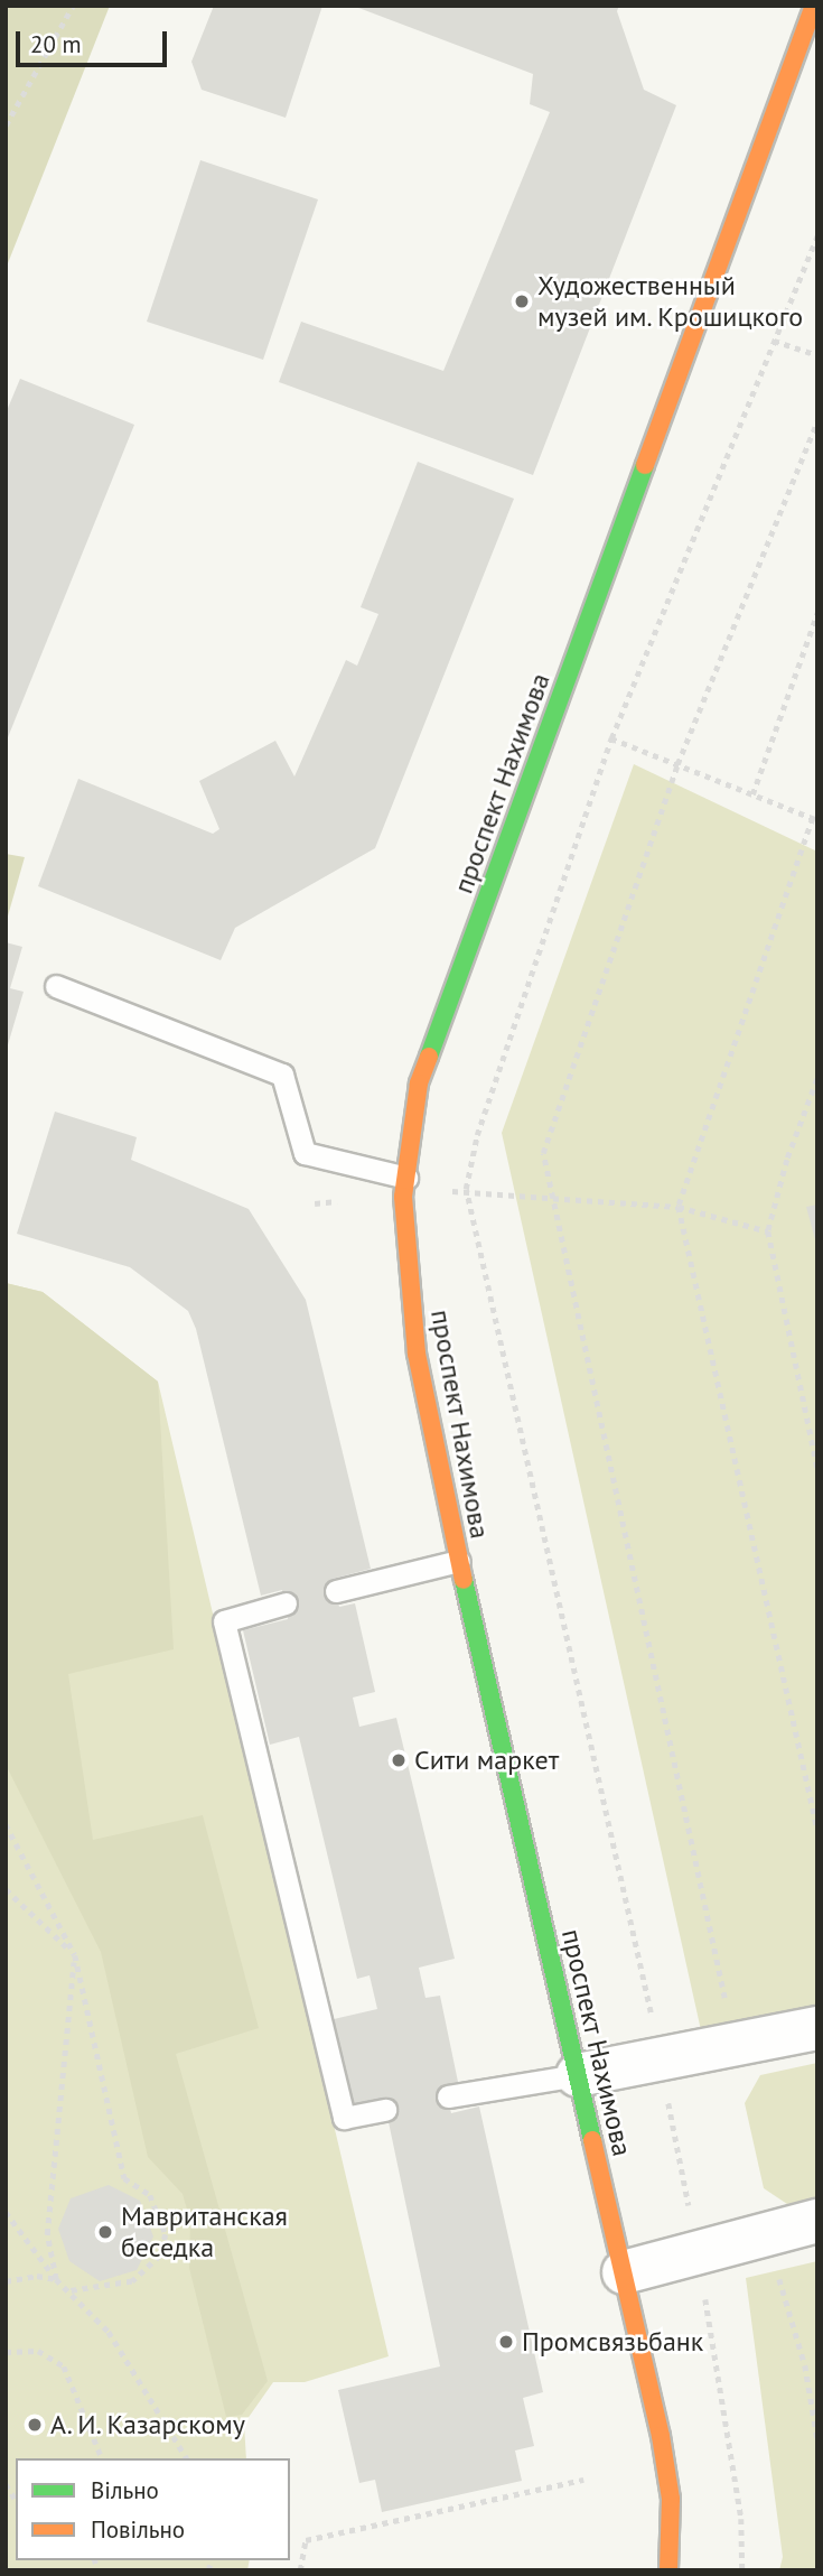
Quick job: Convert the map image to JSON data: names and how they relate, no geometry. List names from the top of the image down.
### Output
{
  "streets": {
    "main road": ["проспект Нахимова"]
  },
  "places": [
    "Художественный музей им. Крошицкого",
    "Сити маркет",
    "Мавританская беседка",
    "Промсвязьбанк",
    "А. И. Казарскому"
  ],
  "legend": ["Вільно", "Повільно"],
  "scale_bar": "20 m"
}
